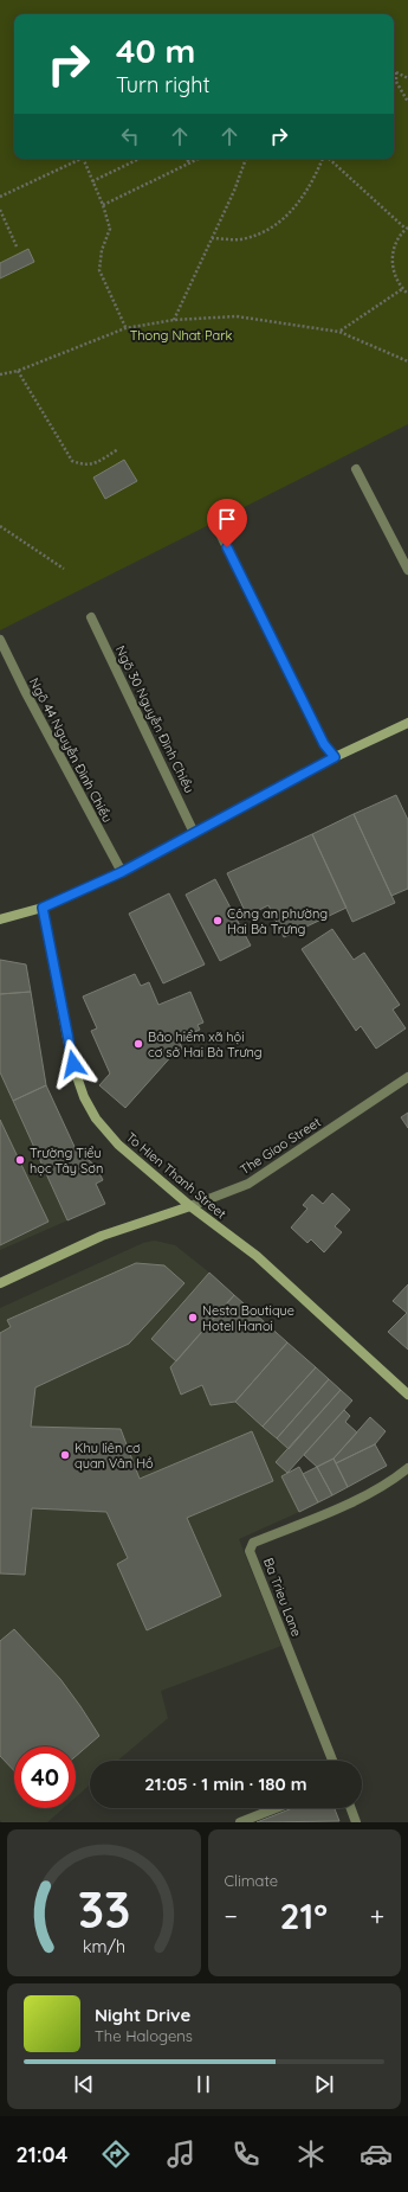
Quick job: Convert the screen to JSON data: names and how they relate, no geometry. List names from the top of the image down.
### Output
{
  "streets": {
    "street": [
      "Ngõ 30 Nguyễn Đình Chiểu",
      "Ngõ 44 Nguyễn Đình Chiểu",
      "The Giao Street",
      "To Hien Thanh Street",
      "Ba Trieu Lane"
    ]
  },
  "crossings": [
    ["The Giao Street", "To Hien Thanh Street"]
  ],
  "parks": ["Thong Nhat Park"],
  "places": [
    "Công an phường Hai Bà Trưng",
    "Bảo hiểm xã hội cơ sở Hai Bà Trưng",
    "Trường Tiểu học Tây Sơn",
    "Nesta Boutique Hotel Hanoi",
    "Khu liên cơ quan Vân Hồ"
  ],
  "page": {
    "turn": ["40 m", "Turn right"],
    "limit": "40",
    "trip": "21:05 · 1 min · 180 m",
    "tile": "Climate",
    "heat": ["−", "21°", "+"],
    "song": ["Night Drive", "The Halogens"],
    "tabs": "21:04",
    "gauge": ["33", "km/h"]
  }
}
